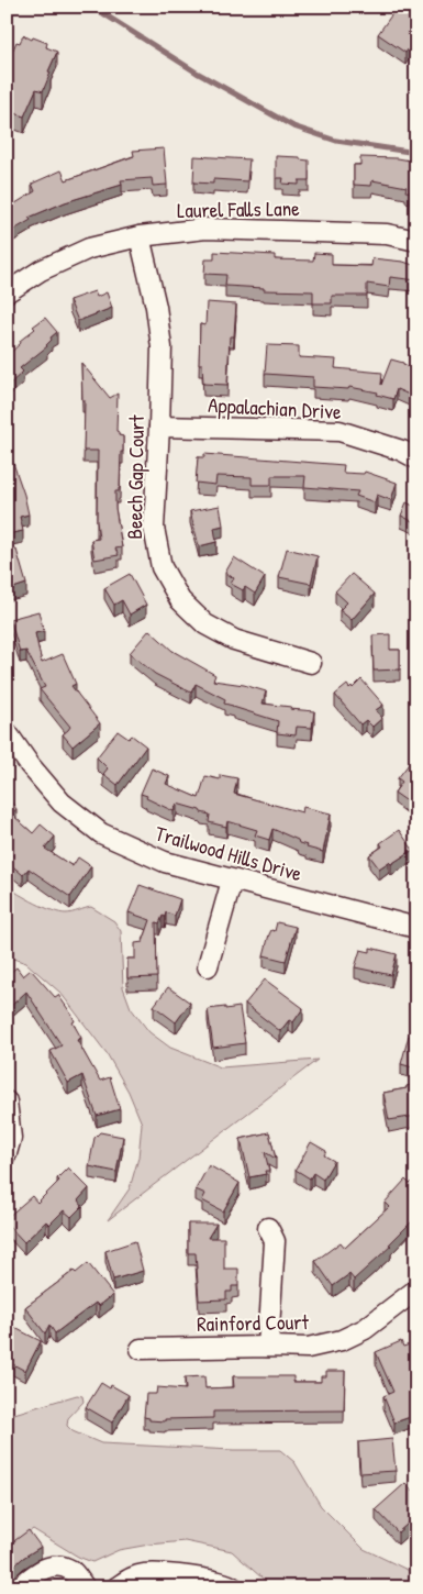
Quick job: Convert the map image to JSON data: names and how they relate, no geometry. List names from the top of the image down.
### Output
{
  "streets": {
    "street": [
      "Laurel Falls Lane",
      "Appalachian Drive",
      "Beech Gap Court",
      "Trailwood Hills Drive",
      "Rainford Court"
    ]
  },
  "crossings": [
    ["Laurel Falls Lane", "Beech Gap Court"],
    ["Appalachian Drive", "Beech Gap Court"]
  ]
}
